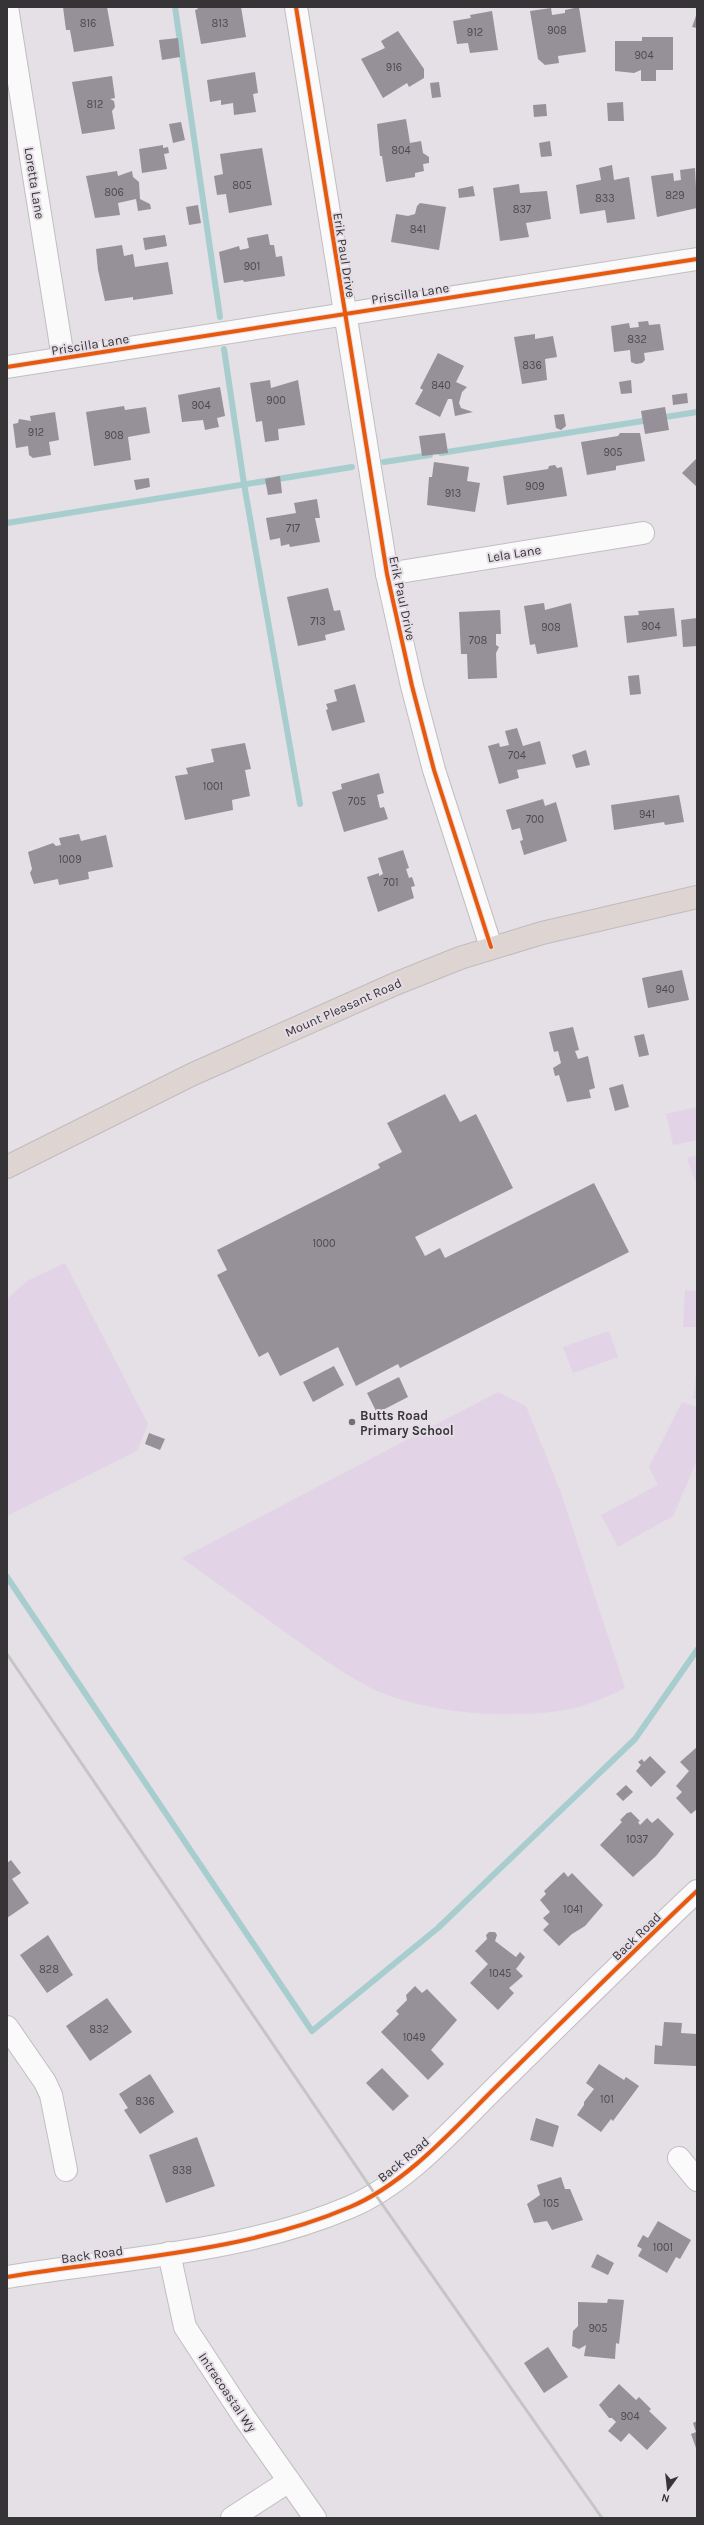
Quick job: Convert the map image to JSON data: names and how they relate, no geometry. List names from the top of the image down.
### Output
{
  "streets": {
    "highway": ["Mount Pleasant Road"],
    "street": [
      "Loretta Lane",
      "Erik Paul Drive",
      "Priscilla Lane",
      "Lela Lane",
      "Back Road",
      "Intracoastal Wy"
    ]
  },
  "crossings": [
    ["Loretta Lane", "Priscilla Lane"],
    ["Erik Paul Drive", "Priscilla Lane"],
    ["Erik Paul Drive", "Lela Lane"],
    ["Erik Paul Drive", "Mount Pleasant Road"],
    ["Back Road", "Intracoastal Wy"]
  ],
  "places": ["Butts Road Primary School"],
  "house_numbers": [
    "816",
    "813",
    "908",
    "912",
    "904",
    "916",
    "812",
    "804",
    "805",
    "806",
    "829",
    "833",
    "837",
    "841",
    "901",
    "832",
    "836",
    "840",
    "900",
    "904",
    "912",
    "908",
    "905",
    "909",
    "913",
    "717",
    "713",
    "904",
    "908",
    "708",
    "704",
    "1001",
    "705",
    "941",
    "700",
    "1009",
    "701",
    "940",
    "1000",
    "1037",
    "1041",
    "828",
    "1045",
    "832",
    "1049",
    "101",
    "836",
    "838",
    "105",
    "1001",
    "905",
    "904"
  ],
  "north": "bottom"
}
